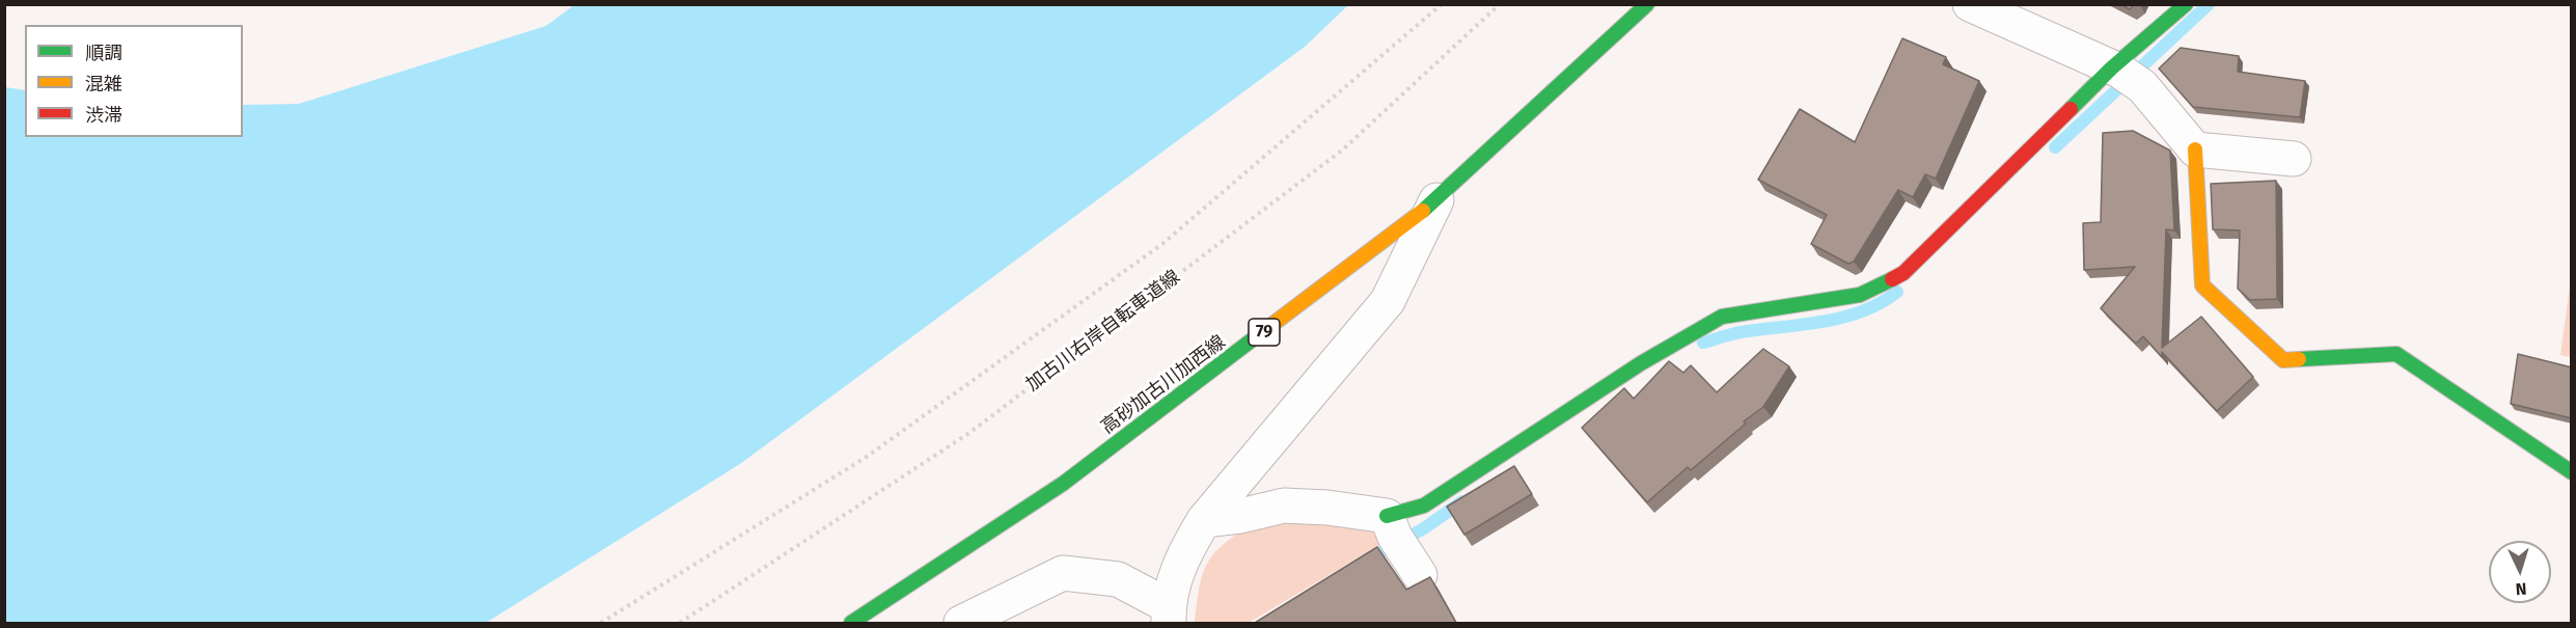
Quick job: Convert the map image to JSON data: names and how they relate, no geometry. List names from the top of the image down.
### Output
{
  "streets": {
    "street": ["79", "高砂加古川加西線"],
    "path": ["加古川右岸自転車道線"]
  },
  "legend": ["順調", "混雑", "渋滞"],
  "north": "bottom"
}
